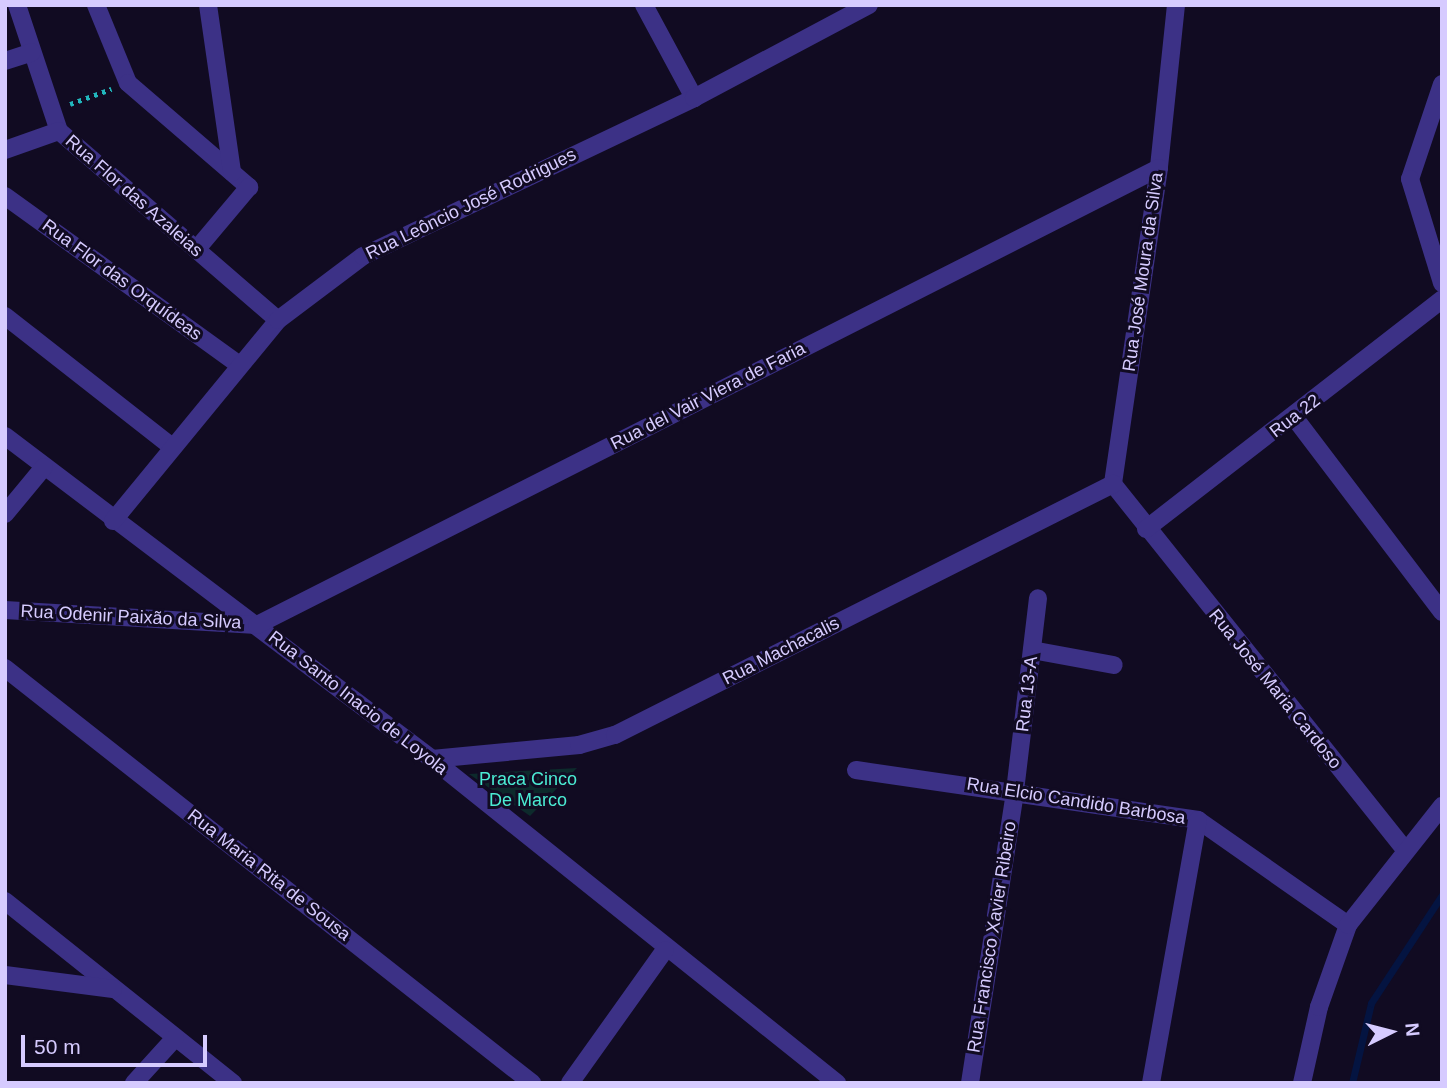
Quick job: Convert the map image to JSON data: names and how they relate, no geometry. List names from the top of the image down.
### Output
{
  "streets": {
    "street": [
      "Rua Flor das Azaleias",
      "Rua Leôncio José Rodrigues",
      "Rua José Moura da Silva",
      "Rua Flor das Orquídeas",
      "Rua del Vair Viera de Faria",
      "Rua 22",
      "Rua Odenir Paixão da Silva",
      "Rua Machacalis",
      "Rua José Maria Cardoso",
      "Rua 13-A",
      "Rua Santo Inacio de Loyola",
      "Rua Elcio Candido Barbosa",
      "Rua Maria Rita de Sousa",
      "Rua Francisco Xavier Ribeiro"
    ]
  },
  "crossings": [
    ["Rua Flor das Azaleias", "Rua Leôncio José Rodrigues"],
    ["Rua Leôncio José Rodrigues", "Rua Flor das Orquídeas"],
    ["Rua Leôncio José Rodrigues", "Rua Santo Inacio de Loyola"],
    ["Rua José Moura da Silva", "Rua del Vair Viera de Faria"],
    ["Rua José Moura da Silva", "Rua Machacalis"],
    ["Rua del Vair Viera de Faria", "Rua Odenir Paixão da Silva"],
    ["Rua del Vair Viera de Faria", "Rua Santo Inacio de Loyola"],
    ["Rua 22", "Rua José Maria Cardoso"],
    ["Rua Odenir Paixão da Silva", "Rua Santo Inacio de Loyola"],
    ["Rua Machacalis", "Rua Santo Inacio de Loyola"],
    ["Rua 13-A", "Rua Elcio Candido Barbosa"],
    ["Rua 13-A", "Rua Francisco Xavier Ribeiro"],
    ["Rua Elcio Candido Barbosa", "Rua Francisco Xavier Ribeiro"]
  ],
  "parks": ["Praca Cinco De Marco"],
  "scale_bar": "50 m",
  "north": "right"
}
